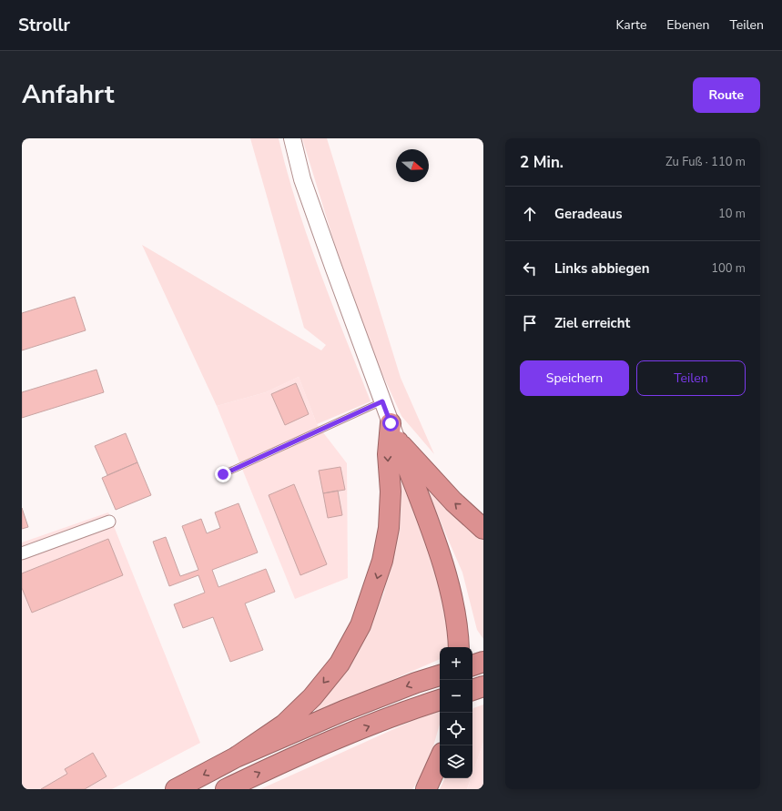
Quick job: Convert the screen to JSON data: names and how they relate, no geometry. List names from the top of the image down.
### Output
{
  "north": "right",
  "page": {
    "header": "Strollr",
    "nav": ["Karte", "Ebenen", "Teilen"],
    "title": "Anfahrt",
    "buttons": [
      "Route",
      ["Speichern", "Teilen"]
    ],
    "heading": ["2 Min.", "Zu Fuß · 110 m"],
    "list": [
      ["Geradeaus", "10 m"],
      ["Links abbiegen", "100 m"],
      "Ziel erreicht"
    ],
    "map_buttons": ["+", "−"]
  }
}
